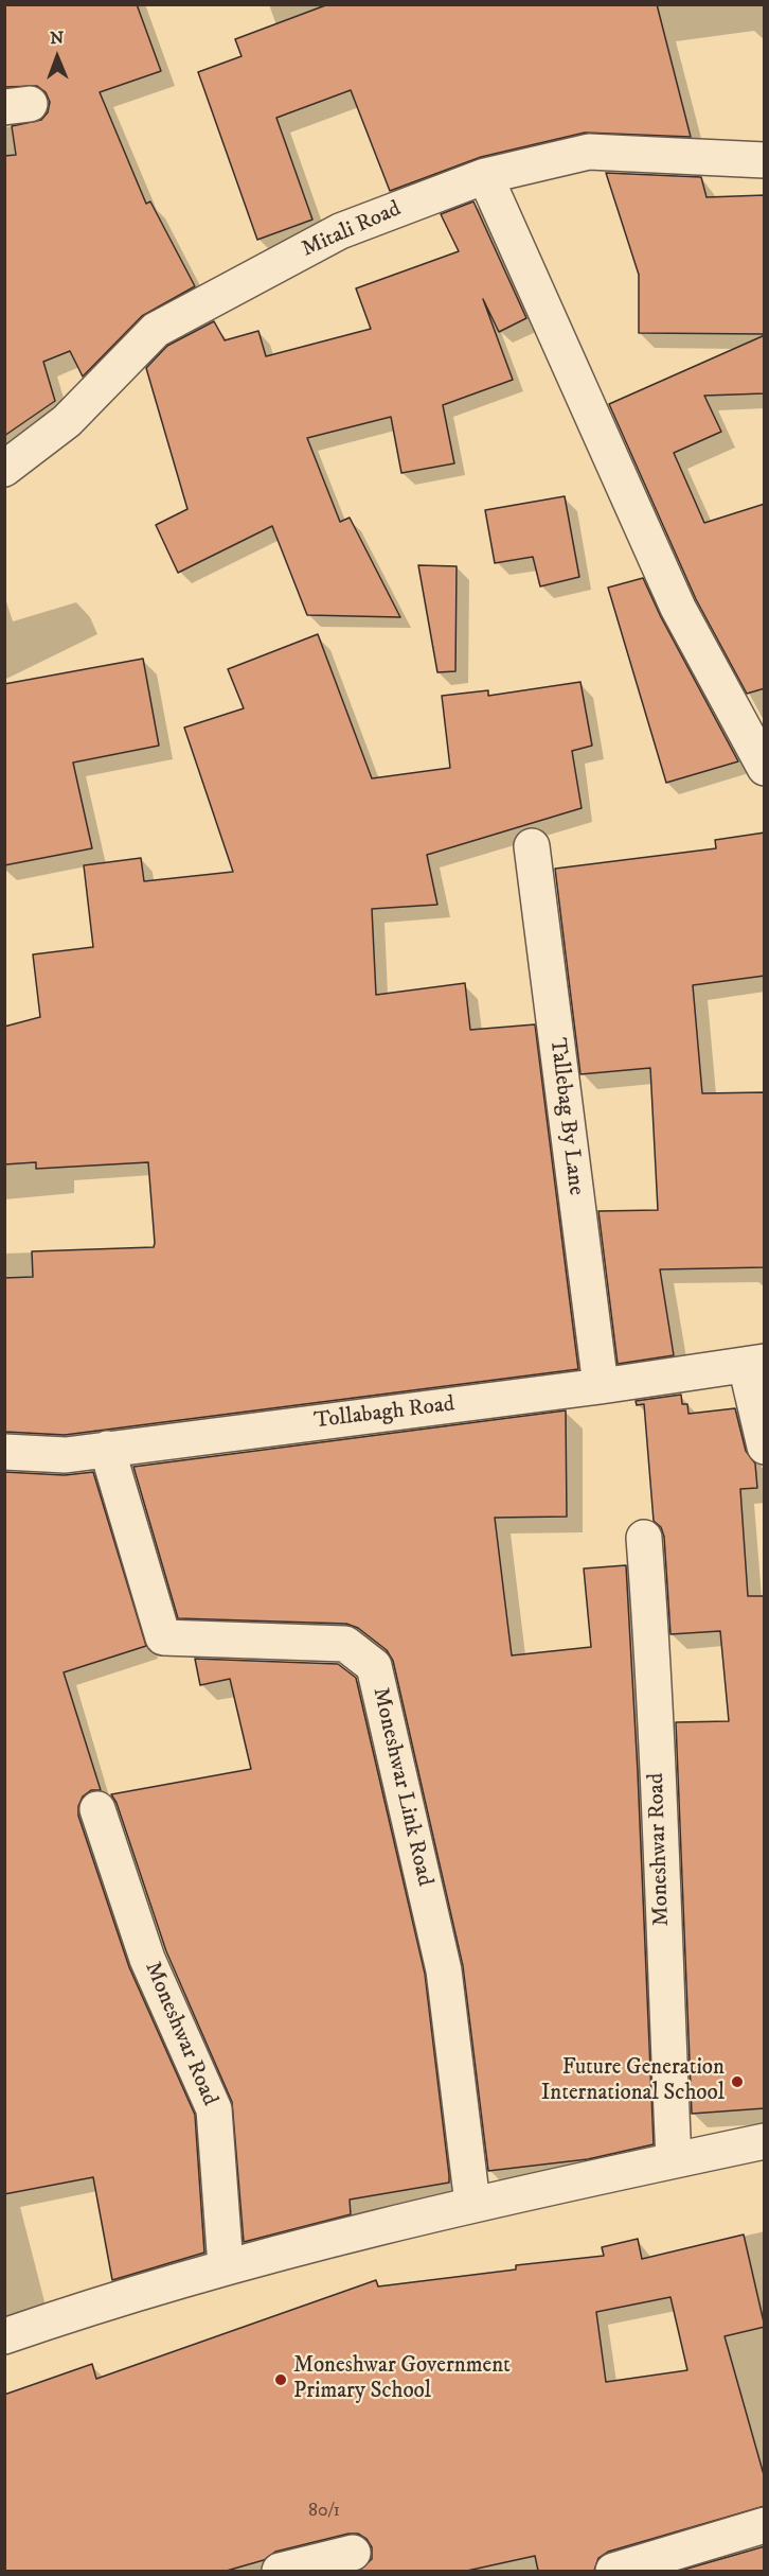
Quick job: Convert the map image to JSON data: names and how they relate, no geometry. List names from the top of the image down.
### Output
{
  "streets": {
    "street": [
      "Mitali Road",
      "Tallebag By Lane",
      "Tollabagh Road",
      "Moneshwar Link Road",
      "Moneshwar Road"
    ]
  },
  "crossings": [
    ["Tallebag By Lane", "Tollabagh Road"],
    ["Tollabagh Road", "Moneshwar Link Road"]
  ],
  "places": ["Future Generation International School", "Moneshwar Government Primary School"],
  "house_numbers": ["80/1"],
  "north": "top"
}
